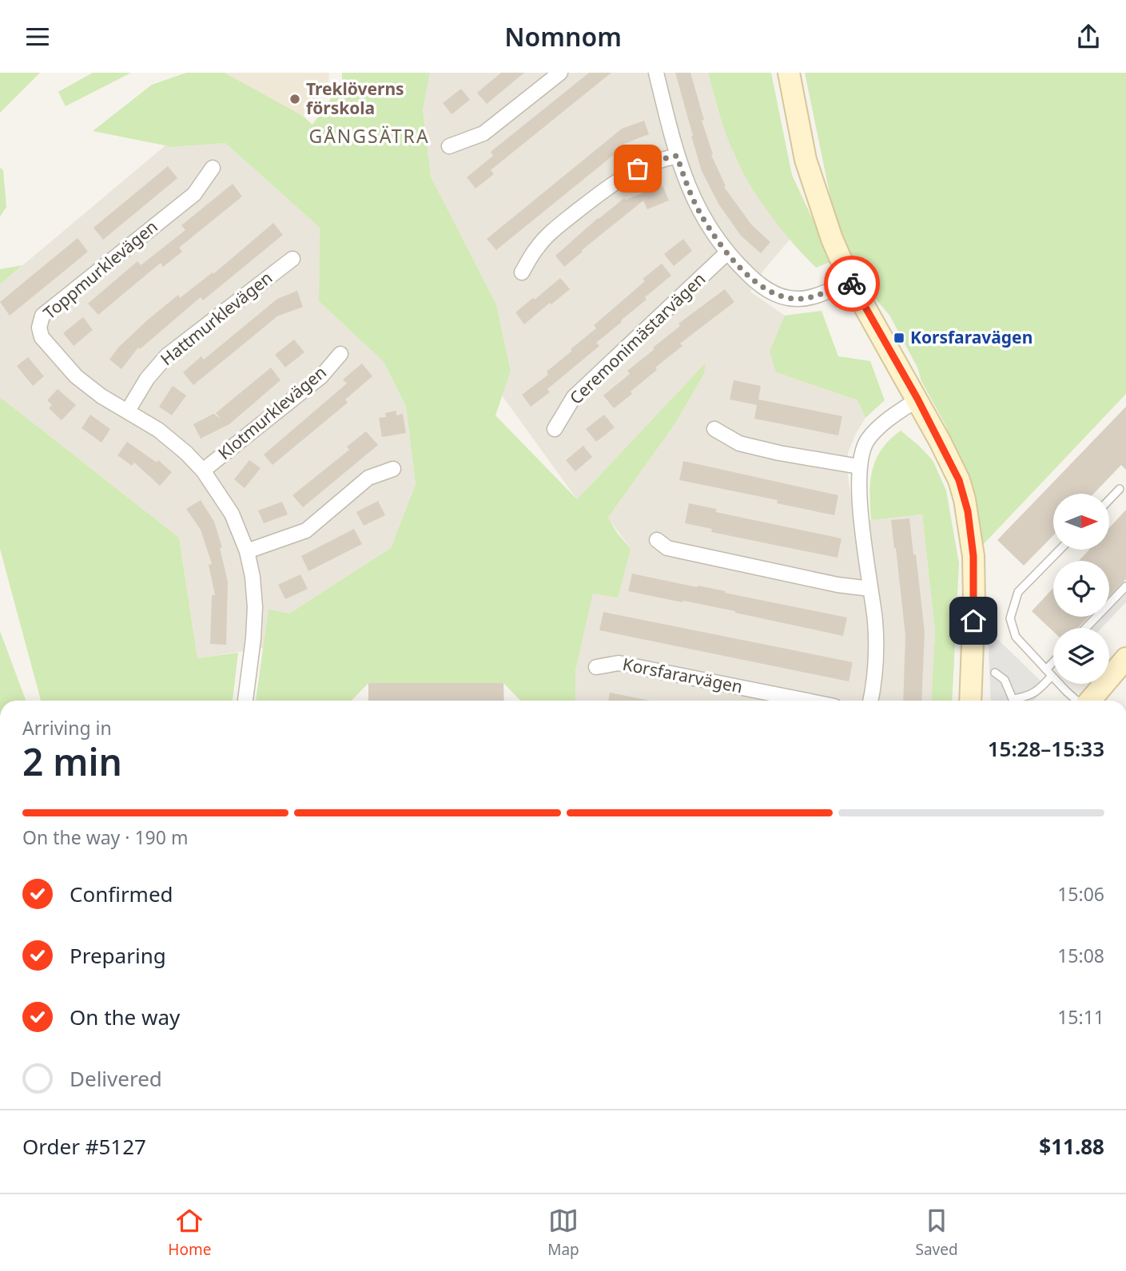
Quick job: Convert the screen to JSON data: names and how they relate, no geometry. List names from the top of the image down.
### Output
{
  "streets": {
    "street": [
      "Toppmurklevägen",
      "Hattmurklevägen",
      "Ceremonimästarvägen",
      "Klotmurklevägen",
      "Korsfararvägen"
    ]
  },
  "crossings": [
    ["Toppmurklevägen", "Hattmurklevägen"],
    ["Toppmurklevägen", "Klotmurklevägen"]
  ],
  "districts": ["GÅNGSÄTRA"],
  "places": {
    "other": ["Treklöverns förskola"],
    "transit": ["Korsfaravägen"]
  },
  "north": "right",
  "page": {
    "header": "Nomnom",
    "heading": ["2 min", "Arriving in", "15:28–15:33"],
    "panel": ["Order #5127", "$11.88"],
    "bar": "On the way · 190 m",
    "list": [
      ["Confirmed", "15:06"],
      ["Preparing", "15:08"],
      ["On the way", "15:11"],
      "Delivered"
    ],
    "tabs": ["Home", "Map", "Saved"]
  }
}
